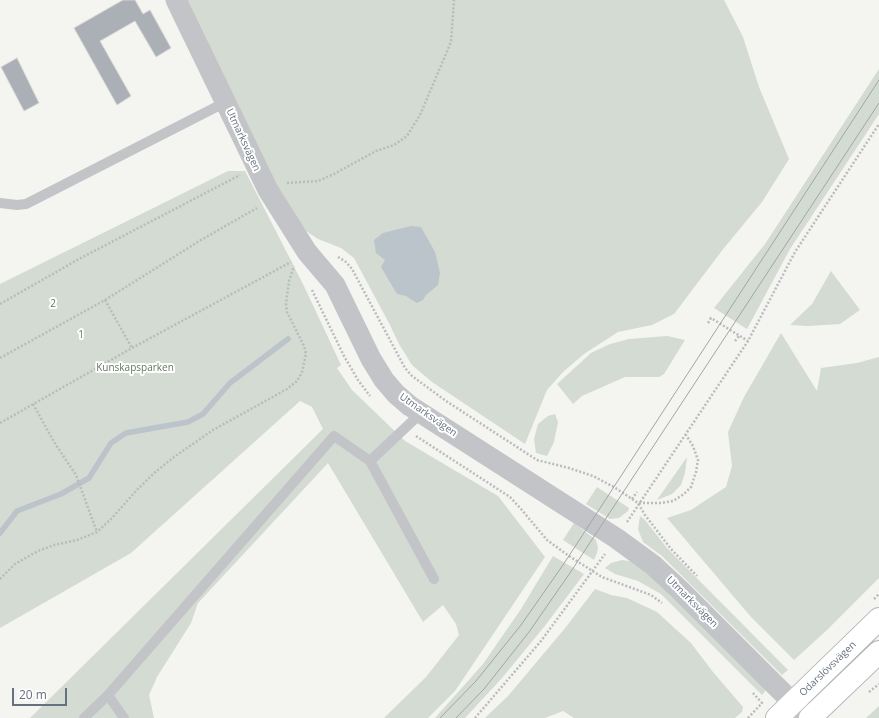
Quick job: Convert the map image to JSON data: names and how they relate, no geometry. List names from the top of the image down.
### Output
{
  "streets": {
    "main road": ["Odarslövsvägen"],
    "street": ["Utmarksvägen"]
  },
  "crossings": [
    ["Utmarksvägen", "Odarslövsvägen"]
  ],
  "parks": ["2", "1", "Kunskapsparken"],
  "scale_bar": "20 m"
}
